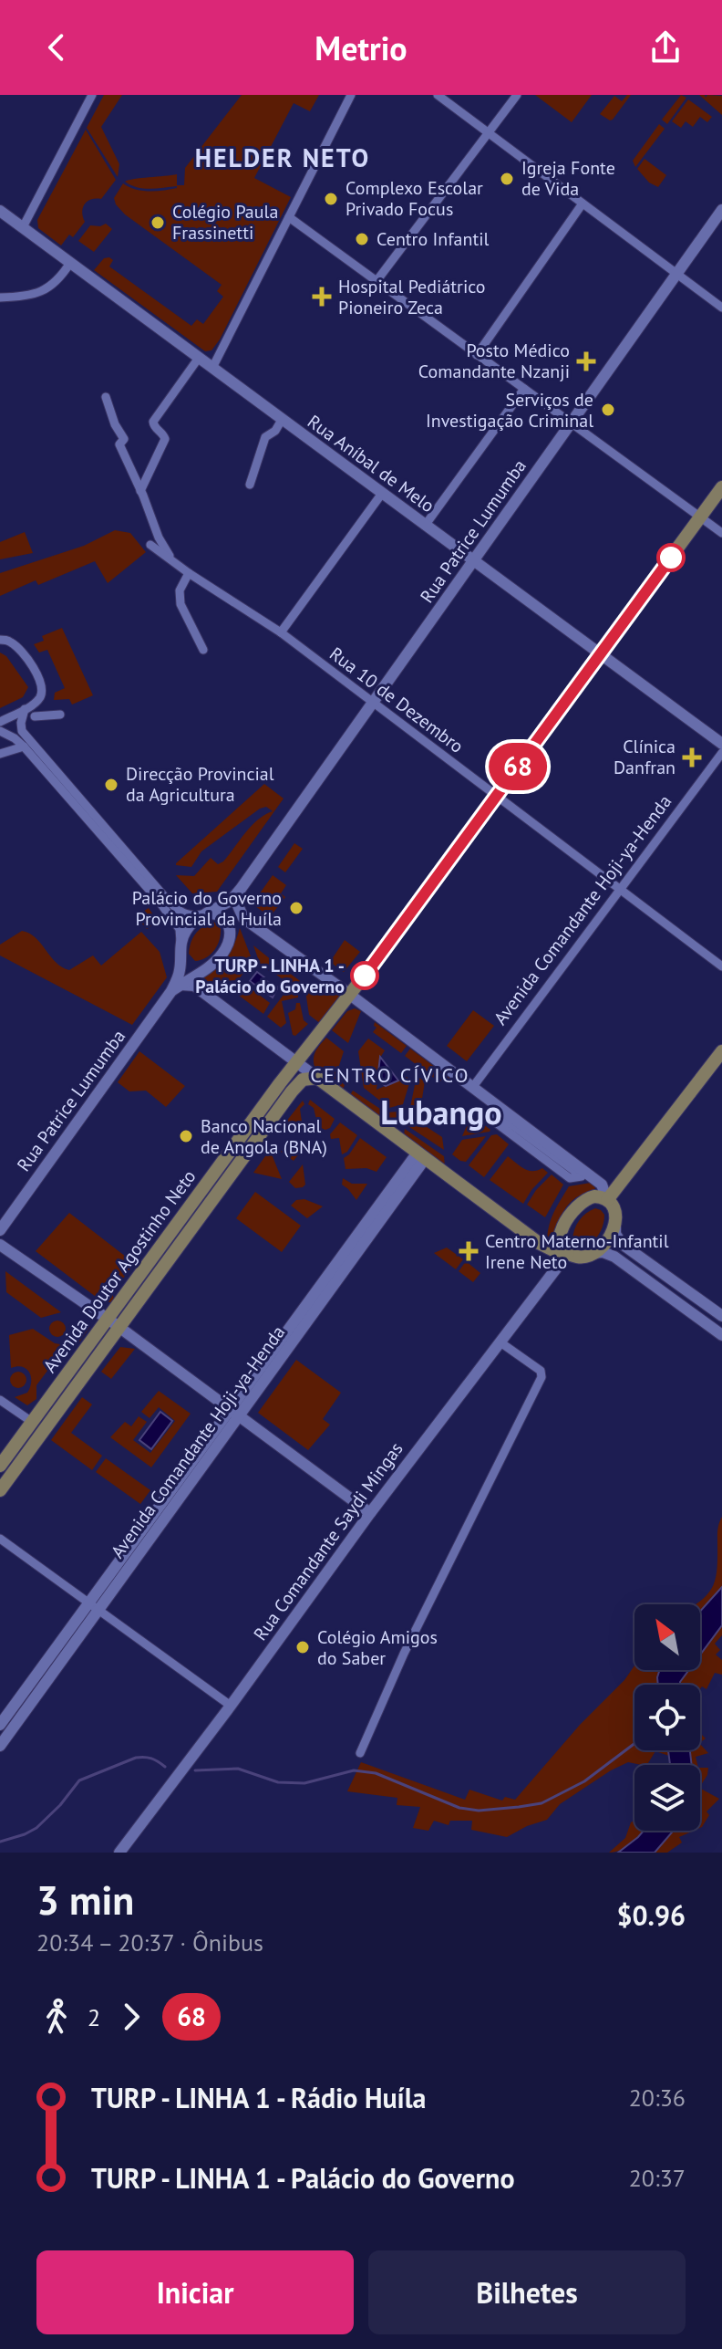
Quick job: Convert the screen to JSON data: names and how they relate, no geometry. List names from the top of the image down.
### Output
{
  "streets": {
    "main road": ["Avenida Doutor Agostinho Neto"],
    "street": [
      "Rua Aníbal de Melo",
      "Rua Patrice Lumumba",
      "Rua 10 de Dezembro",
      "Avenida Comandante Hoji-ya-Henda",
      "Rua Comandante Saydi Mingas"
    ]
  },
  "crossings": [
    ["Rua Aníbal de Melo", "Rua Patrice Lumumba"],
    ["Rua Aníbal de Melo", "Avenida Doutor Agostinho Neto"],
    ["Rua Patrice Lumumba", "Rua 10 de Dezembro"],
    ["Rua 10 de Dezembro", "Avenida Comandante Hoji-ya-Henda"],
    ["Rua 10 de Dezembro", "Avenida Doutor Agostinho Neto"]
  ],
  "districts": ["HELDER NETO", "CENTRO CÍVICO", "Lubango"],
  "places": {
    "other": [
      "Igreja Fonte de Vida",
      "Complexo Escolar Privado Focus",
      "Colégio Paula Frassinetti",
      "Centro Infantil",
      "Serviços de Investigação Criminal",
      "Direcção Provincial da Agricultura",
      "Palácio do Governo Provincial da Huíla",
      "TURP - LINHA 1 - Palácio do Governo",
      "Banco Nacional de Angola (BNA)",
      "Colégio Amigos do Saber"
    ],
    "health": [
      "Hospital Pediátrico Pioneiro Zeca",
      "Posto Médico Comandante Nzanji",
      "Clínica Danfran",
      "Centro Materno-Infantil Irene Neto"
    ]
  },
  "lines": ["bus line 68"],
  "north": "top left",
  "page": {
    "header": "Metrio",
    "on_map": "68",
    "heading": ["3 min", "20:34 – 20:37 · Ônibus", "$0.96"],
    "legs": ["2", "68"],
    "list": [
      {
        "name": "TURP - LINHA 1 - Rádio Huíla",
        "value": "20:36"
      },
      {
        "name": "TURP - LINHA 1 - Palácio do Governo",
        "value": "20:37"
      }
    ],
    "buttons": ["Iniciar", "Bilhetes"]
  }
}
